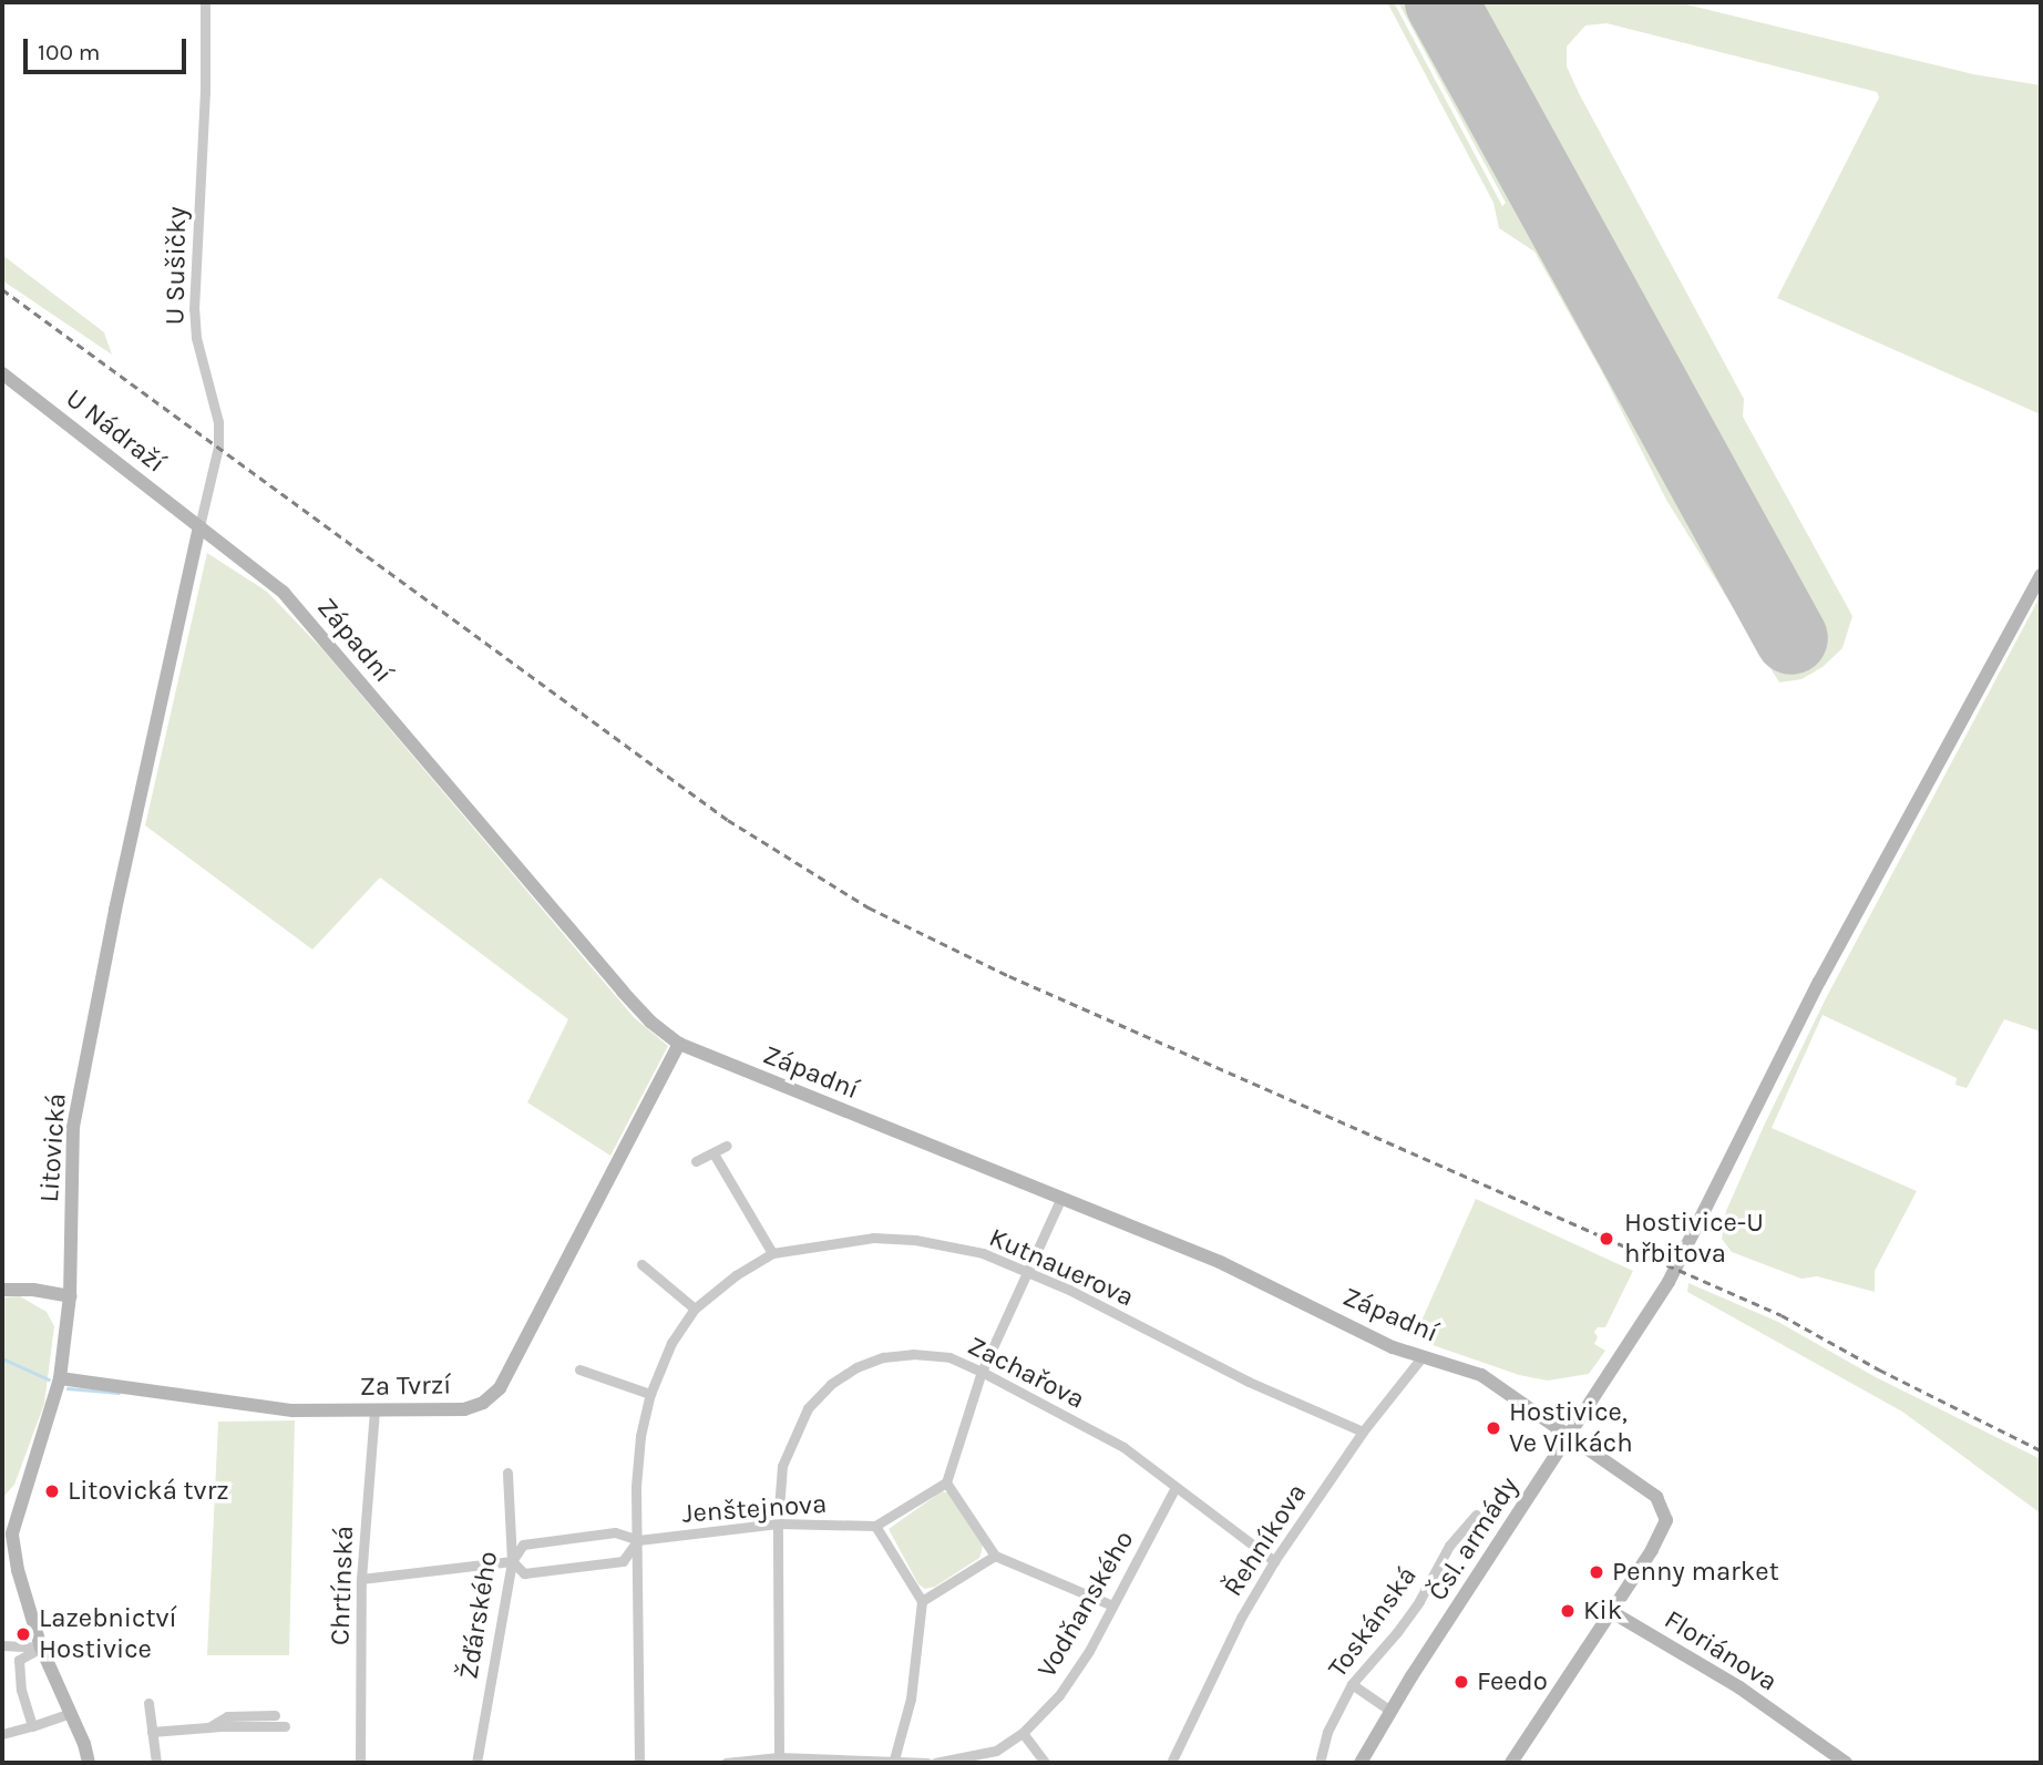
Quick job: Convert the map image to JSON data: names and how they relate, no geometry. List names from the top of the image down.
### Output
{
  "streets": {
    "street": [
      "U Sušičky",
      "U Nádraží",
      "Západní",
      "Litovická",
      "Kutnauerova",
      "Zachařova",
      "Za Tvrzí",
      "Jenštejnova",
      "Čsl. armády",
      "Řehníkova",
      "Chrtínská",
      "Vodňanského",
      "Žďárského",
      "Toskánská",
      "Floriánova"
    ]
  },
  "crossings": [
    ["U Sušičky", "U Nádraží"],
    ["U Sušičky", "Západní"],
    ["U Sušičky", "Litovická"],
    ["U Nádraží", "Západní"],
    ["U Nádraží", "Litovická"],
    ["Západní", "Litovická"],
    ["Západní", "Za Tvrzí"],
    ["Západní", "Čsl. armády"],
    ["Západní", "Řehníkova"],
    ["Litovická", "Za Tvrzí"],
    ["Kutnauerova", "Jenštejnova"],
    ["Kutnauerova", "Řehníkova"],
    ["Zachařova", "Jenštejnova"],
    ["Zachařova", "Řehníkova"],
    ["Zachařova", "Vodňanského"],
    ["Za Tvrzí", "Chrtínská"],
    ["Jenštejnova", "Chrtínská"],
    ["Jenštejnova", "Žďárského"]
  ],
  "places": [
    "Hostivice-U hřbitova",
    "Hostivice, Ve Vilkách",
    "Litovická tvrz",
    "Penny market",
    "Kik",
    "Lazebnictví Hostivice",
    "Feedo"
  ],
  "scale_bar": "100 m"
}
